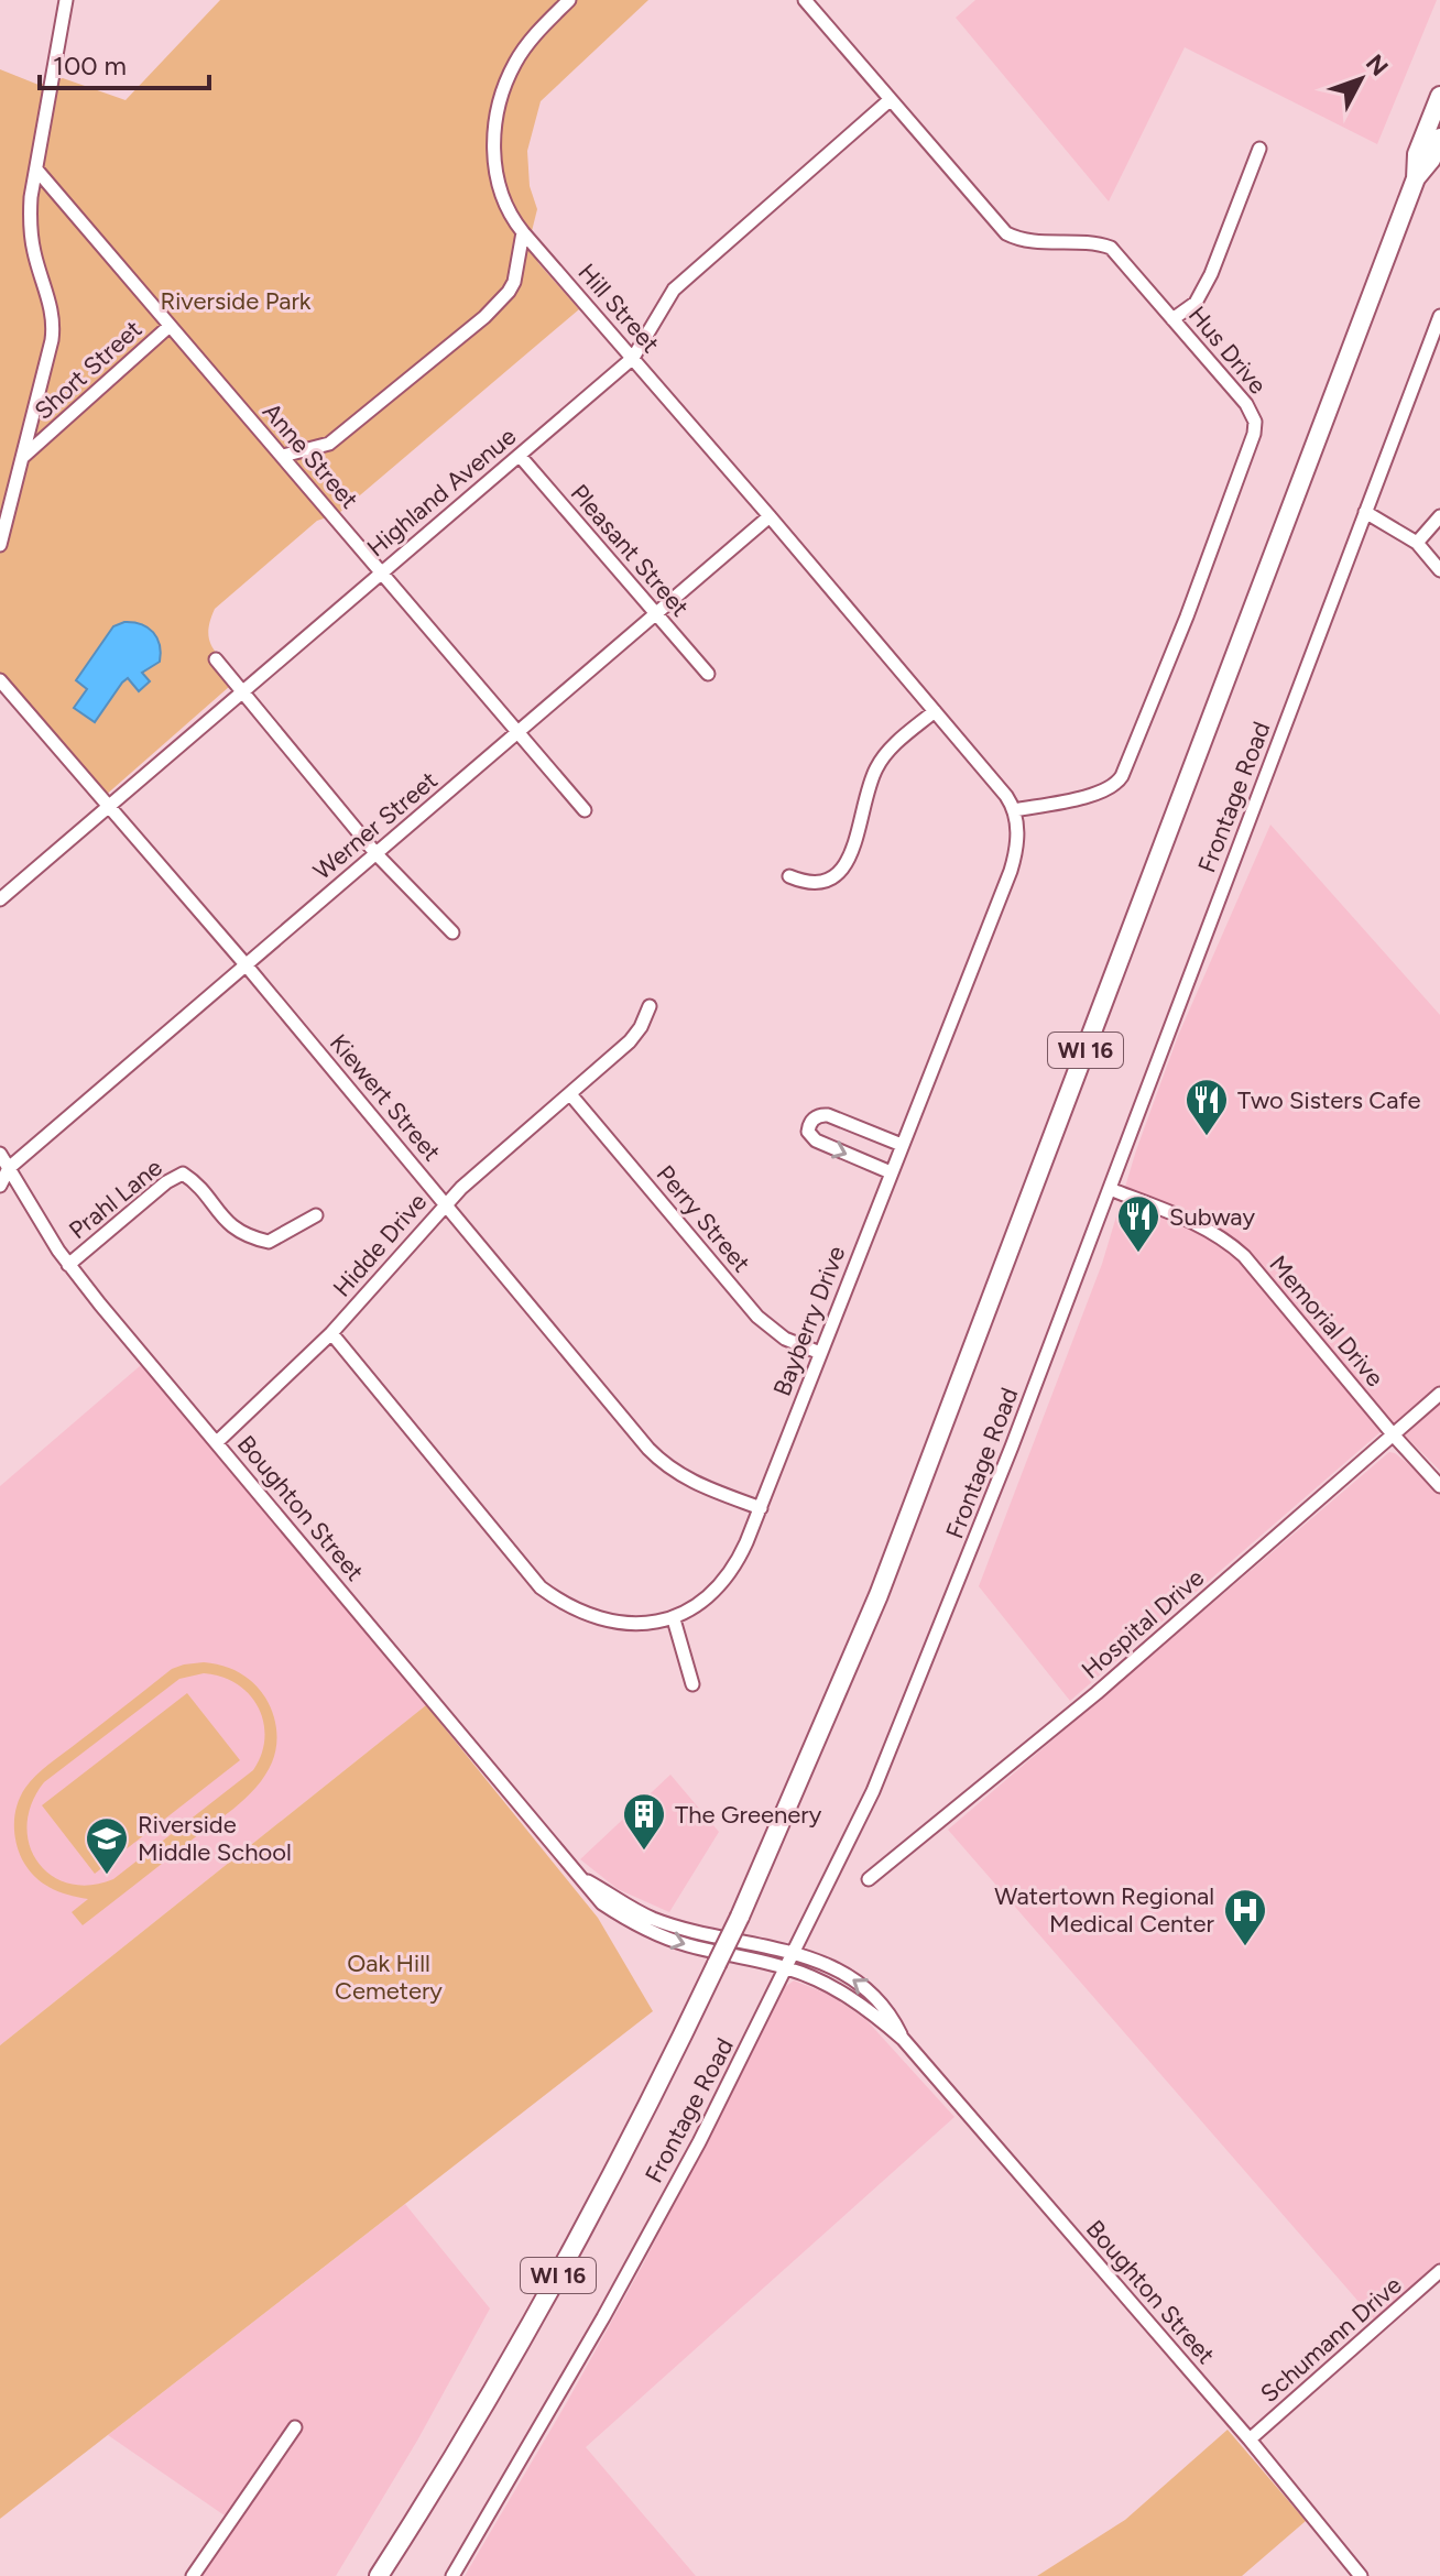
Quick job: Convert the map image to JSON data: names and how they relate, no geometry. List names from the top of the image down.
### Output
{
  "streets": {
    "highway": ["WI 16"],
    "street": [
      "Hill Street",
      "Hus Drive",
      "Short Street",
      "Anne Street",
      "Highland Avenue",
      "Pleasant Street",
      "Frontage Road",
      "Werner Street",
      "Kiewert Street",
      "Prahl Lane",
      "Perry Street",
      "Hidde Drive",
      "Bayberry Drive",
      "Memorial Drive",
      "Boughton Street",
      "Hospital Drive",
      "Schumann Drive"
    ]
  },
  "crossings": [
    ["Hill Street", "Highland Avenue"],
    ["Hill Street", "Werner Street"],
    ["Hus Drive", "Highland Avenue"],
    ["Hus Drive", "Bayberry Drive"],
    ["Short Street", "Anne Street"],
    ["Anne Street", "Highland Avenue"],
    ["Anne Street", "Werner Street"],
    ["Highland Avenue", "Pleasant Street"],
    ["Highland Avenue", "Kiewert Street"],
    ["Pleasant Street", "Werner Street"],
    ["Frontage Road", "Memorial Drive"],
    ["Frontage Road", "Boughton Street"],
    ["Werner Street", "Kiewert Street"],
    ["Werner Street", "Boughton Street"],
    ["Kiewert Street", "Hidde Drive"],
    ["Kiewert Street", "Bayberry Drive"],
    ["Prahl Lane", "Boughton Street"],
    ["Perry Street", "Hidde Drive"],
    ["Perry Street", "Bayberry Drive"],
    ["Hidde Drive", "Boughton Street"],
    ["Memorial Drive", "Hospital Drive"],
    ["Boughton Street", "Schumann Drive"]
  ],
  "parks": ["Riverside Park", "Oak Hill Cemetery"],
  "places": {
    "restaurant": ["Two Sisters Cafe", "Subway"],
    "building": ["The Greenery"],
    "school or university": ["Riverside Middle School"],
    "hospital": ["Watertown Regional Medical Center"]
  },
  "scale_bar": "100 m",
  "north": "top right"
}
